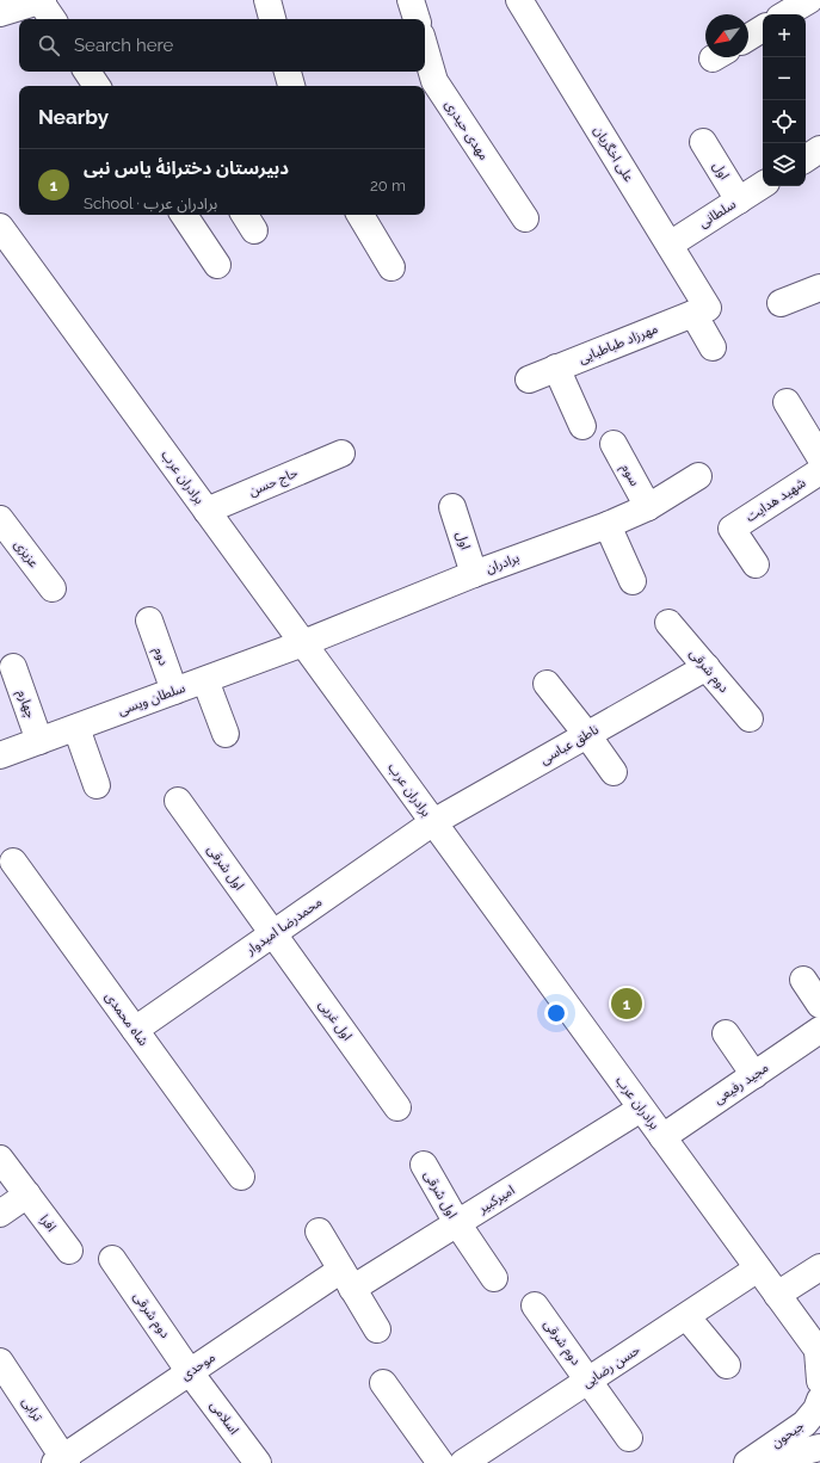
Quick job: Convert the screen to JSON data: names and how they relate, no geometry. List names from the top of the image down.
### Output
{
  "streets": {
    "street": [
      "مهدی حیدری",
      "علی اخگریان",
      "اول",
      "سلطانی",
      "مهرزاد طباطبایی",
      "سوم",
      "برادران عرب",
      "حاج حسن",
      "شهید هدایت",
      "عزیزی",
      "برادران",
      "دوم",
      "دوم شرقی",
      "سلطان ویسی",
      "چهارم",
      "ناطق عباسی",
      "اول شرقی",
      "محمدرضا امیدوار",
      "شاه محمدی",
      "اول غربی",
      "مجید رفیعی",
      "امیرکبیر",
      "افرا",
      "موحدی",
      "حسن رضایی",
      "ترابی",
      "اسلامی",
      "جیحون"
    ]
  },
  "crossings": [
    ["علی اخگریان", "سلطانی"],
    ["علی اخگریان", "مهرزاد طباطبایی"],
    ["اول", "سلطانی"],
    ["اول", "برادران"],
    ["سوم", "برادران"],
    ["برادران عرب", "حاج حسن"],
    ["برادران عرب", "برادران"],
    ["برادران عرب", "سلطان ویسی"],
    ["برادران عرب", "ناطق عباسی"],
    ["برادران عرب", "محمدرضا امیدوار"],
    ["برادران عرب", "مجید رفیعی"],
    ["برادران عرب", "امیرکبیر"],
    ["برادران عرب", "حسن رضایی"],
    ["برادران", "سلطان ویسی"],
    ["دوم", "سلطان ویسی"],
    ["دوم شرقی", "ناطق عباسی"],
    ["دوم شرقی", "موحدی"],
    ["دوم شرقی", "حسن رضایی"],
    ["دوم شرقی", "اسلامی"],
    ["سلطان ویسی", "چهارم"],
    ["ناطق عباسی", "محمدرضا امیدوار"],
    ["اول شرقی", "محمدرضا امیدوار"],
    ["اول شرقی", "اول غربی"],
    ["اول شرقی", "امیرکبیر"],
    ["محمدرضا امیدوار", "شاه محمدی"],
    ["محمدرضا امیدوار", "اول غربی"],
    ["امیرکبیر", "موحدی"],
    ["موحدی", "ترابی"],
    ["موحدی", "اسلامی"]
  ],
  "north": "bottom left",
  "page": {
    "map_buttons": ["+", "−"],
    "search": "Search here",
    "heading": "Nearby",
    "list": [
      {
        "mark": "1",
        "name": "دبیرستان دخترانهٔ یاس نبی",
        "note": "School · برادران عرب",
        "value": "20 m"
      }
    ],
    "pins": "1"
  }
}
